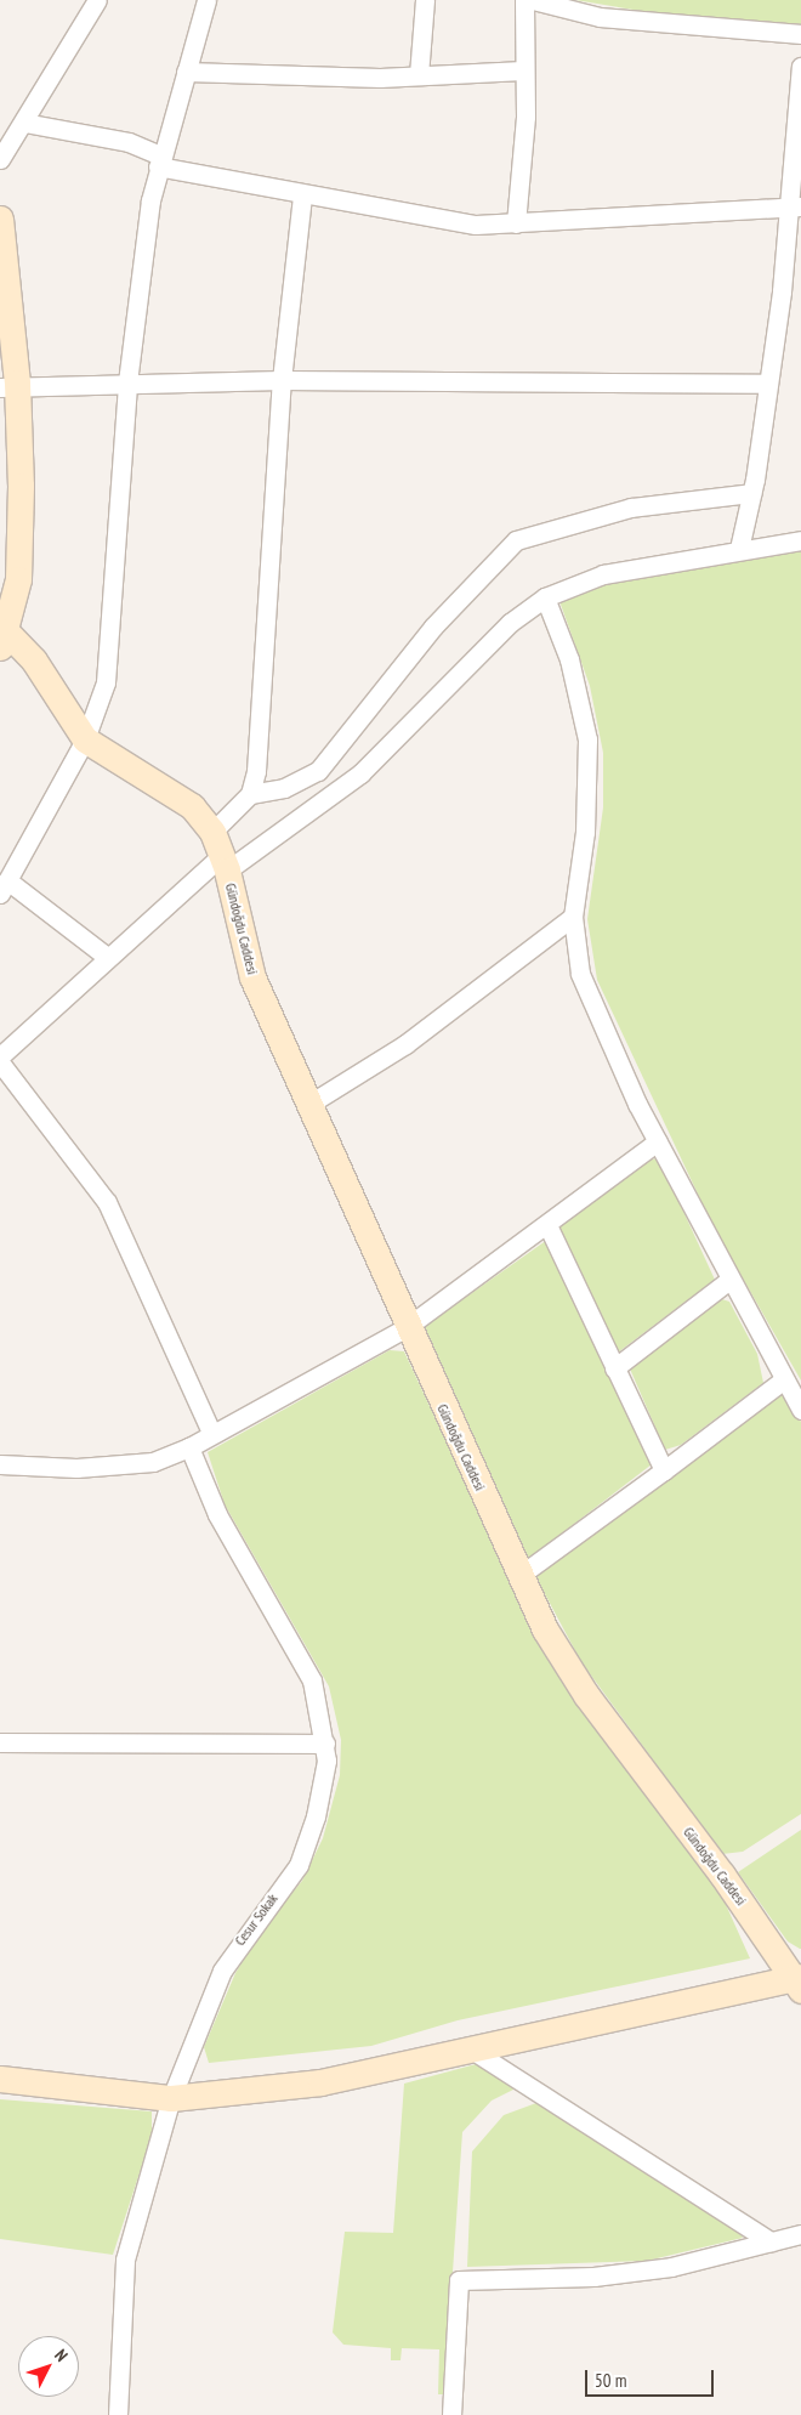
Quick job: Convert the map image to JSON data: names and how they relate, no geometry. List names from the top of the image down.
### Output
{
  "streets": {
    "street": ["Gündoğdu Caddesi", "Cesur Sokak"]
  },
  "scale_bar": "50 m",
  "north": "top right"
}
